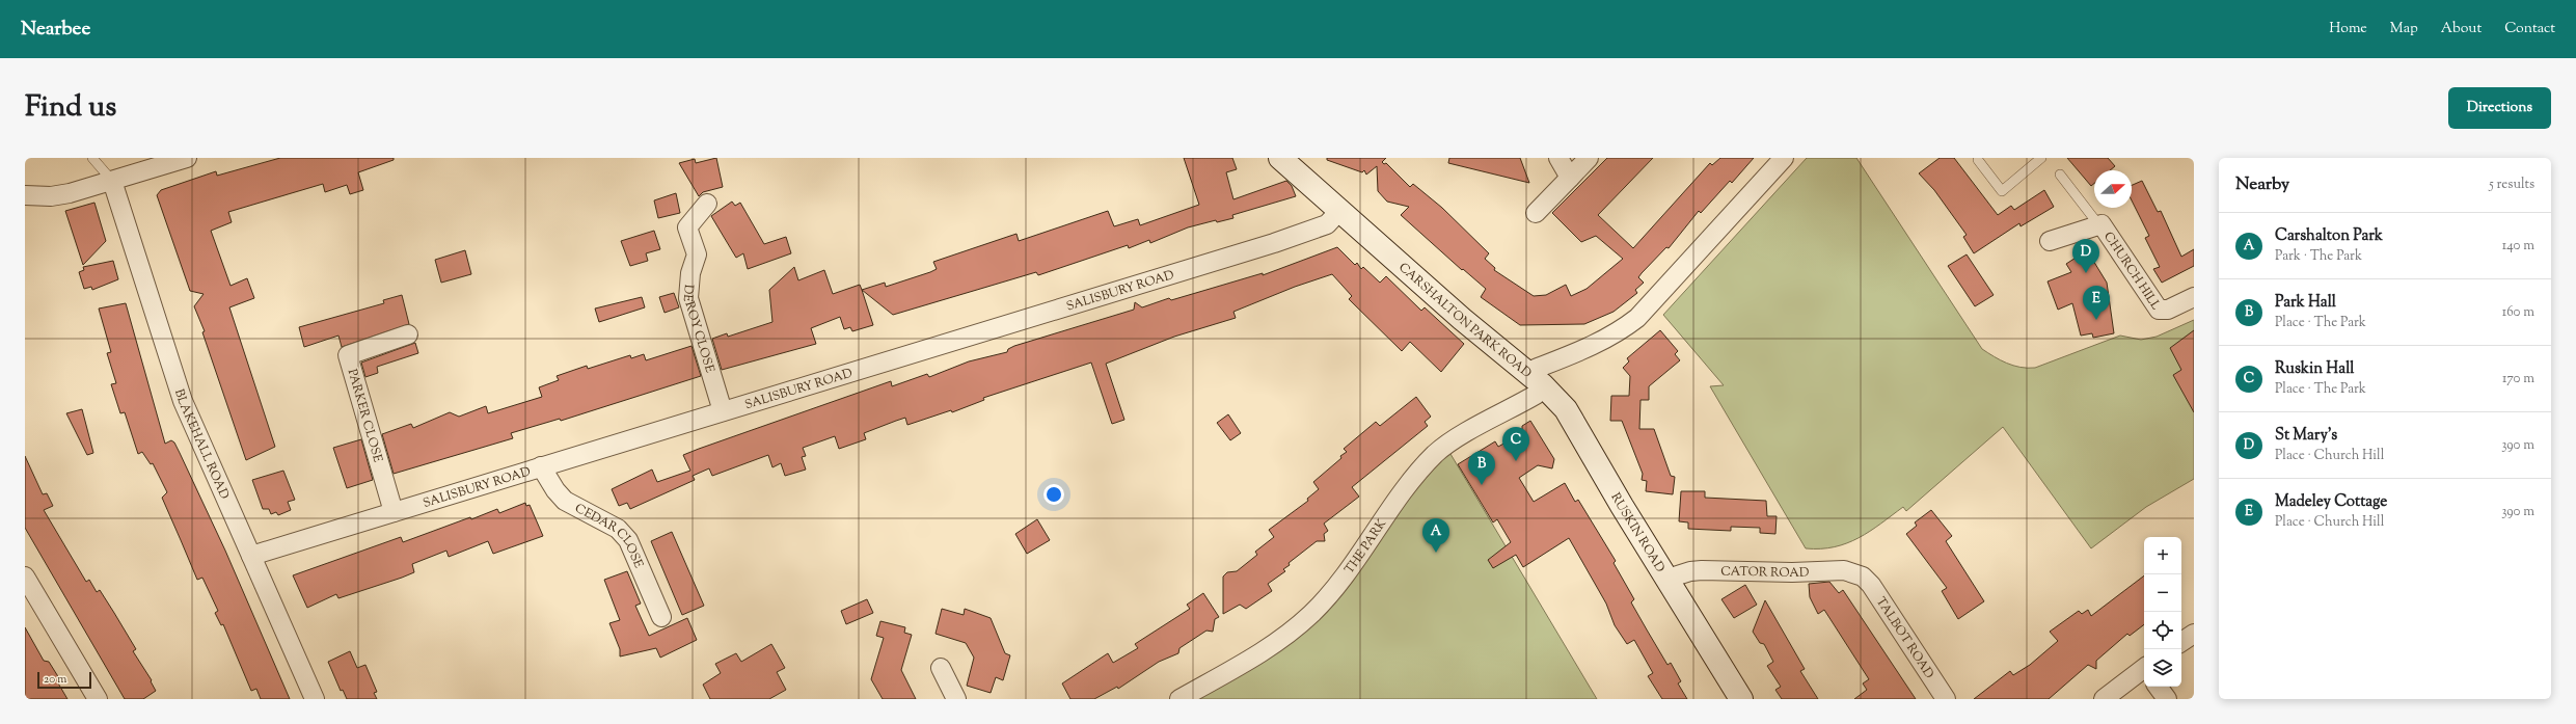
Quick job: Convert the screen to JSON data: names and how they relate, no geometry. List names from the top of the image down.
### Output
{
  "streets": {
    "main road": ["CARSHALTON PARK ROAD", "RUSKIN ROAD"],
    "street": [
      "CHURCH HILL",
      "SALISBURY ROAD",
      "DEROY CLOSE",
      "PARKER CLOSE",
      "BLAKEHALL ROAD",
      "CEDAR CLOSE",
      "THE PARK",
      "CATOR ROAD",
      "TALBOT ROAD"
    ]
  },
  "crossings": [
    ["SALISBURY ROAD", "CARSHALTON PARK ROAD"],
    ["SALISBURY ROAD", "DEROY CLOSE"],
    ["SALISBURY ROAD", "PARKER CLOSE"],
    ["SALISBURY ROAD", "BLAKEHALL ROAD"],
    ["SALISBURY ROAD", "CEDAR CLOSE"],
    ["CARSHALTON PARK ROAD", "RUSKIN ROAD"],
    ["CARSHALTON PARK ROAD", "THE PARK"],
    ["RUSKIN ROAD", "THE PARK"],
    ["RUSKIN ROAD", "CATOR ROAD"],
    ["CATOR ROAD", "TALBOT ROAD"]
  ],
  "scale_bar": "20 m",
  "north": "right",
  "page": {
    "header": "Nearbee",
    "nav": [
      "Home",
      "Map",
      "About",
      "Contact"
    ],
    "title": "Find us",
    "buttons": "Directions",
    "heading": ["Nearby", "5 results"],
    "list": [
      {
        "mark": "A",
        "name": "Carshalton Park",
        "note": "Park · The Park",
        "value": "140 m"
      },
      {
        "mark": "B",
        "name": "Park Hall",
        "note": "Place · The Park",
        "value": "160 m"
      },
      {
        "mark": "C",
        "name": "Ruskin Hall",
        "note": "Place · The Park",
        "value": "170 m"
      },
      {
        "mark": "D",
        "name": "St Mary's",
        "note": "Place · Church Hill",
        "value": "390 m"
      },
      {
        "mark": "E",
        "name": "Madeley Cottage",
        "note": "Place · Church Hill",
        "value": "390 m"
      }
    ],
    "pins": [
      "D",
      "E",
      "C",
      "B",
      "A"
    ],
    "map_buttons": ["+", "−"],
    "scale": "20 m"
  }
}
